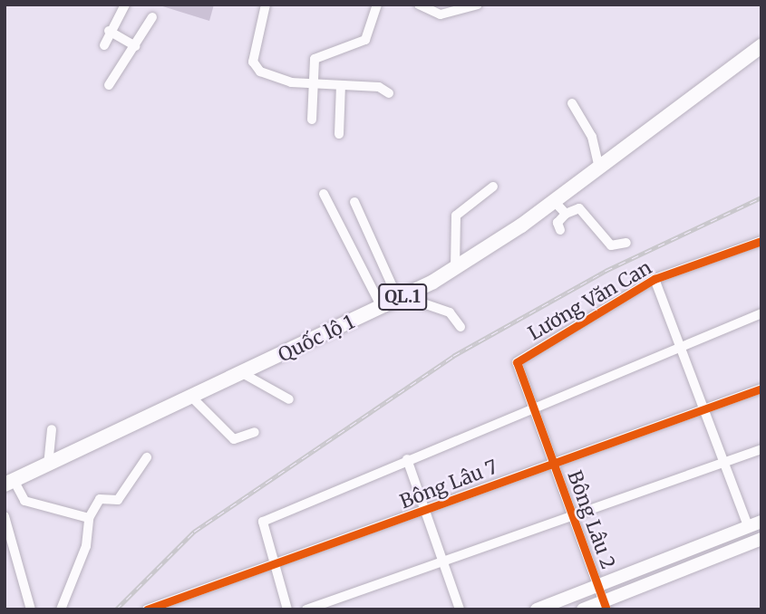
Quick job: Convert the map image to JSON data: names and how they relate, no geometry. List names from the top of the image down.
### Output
{
  "streets": {
    "highway": ["QL.1", "Quốc lộ 1"],
    "street": ["Lương Văn Can", "Bông Lâu 7", "Bông Lâu 2"]
  },
  "crossings": [
    ["Lương Văn Can", "Bông Lâu 2"],
    ["Bông Lâu 7", "Bông Lâu 2"]
  ]
}
